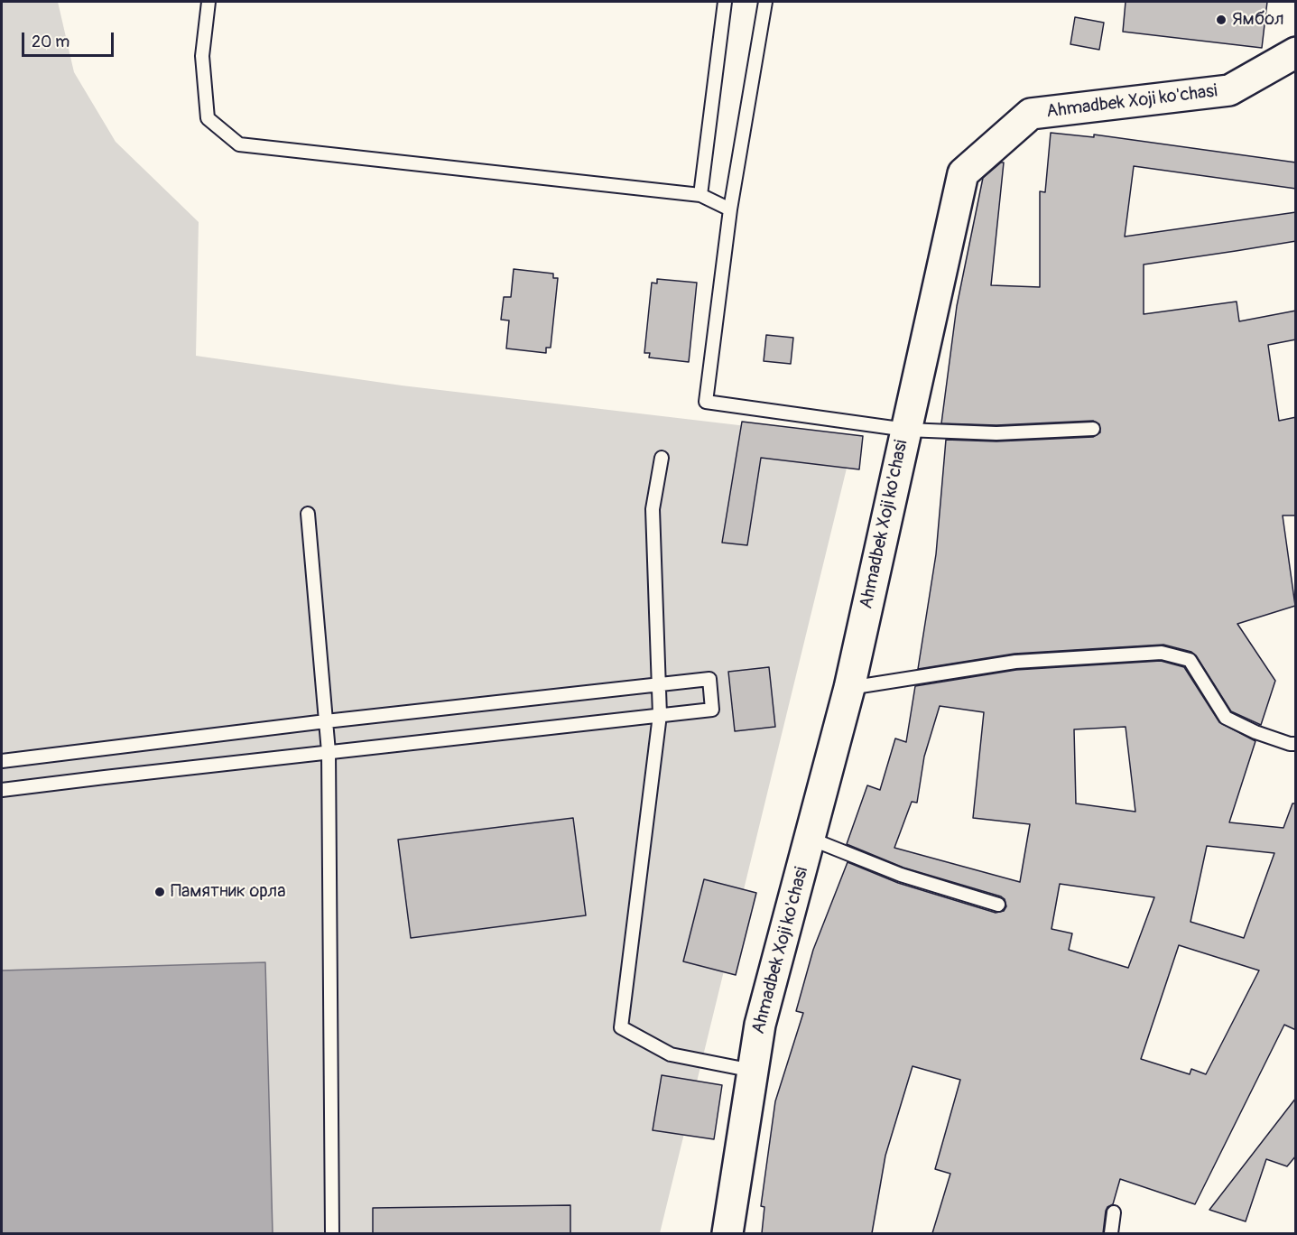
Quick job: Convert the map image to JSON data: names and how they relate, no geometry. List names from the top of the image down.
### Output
{
  "streets": {
    "street": ["Ahmadbek Xoji ko'chasi"]
  },
  "places": ["Ямбол", "Памятник орла"],
  "scale_bar": "20 m"
}
